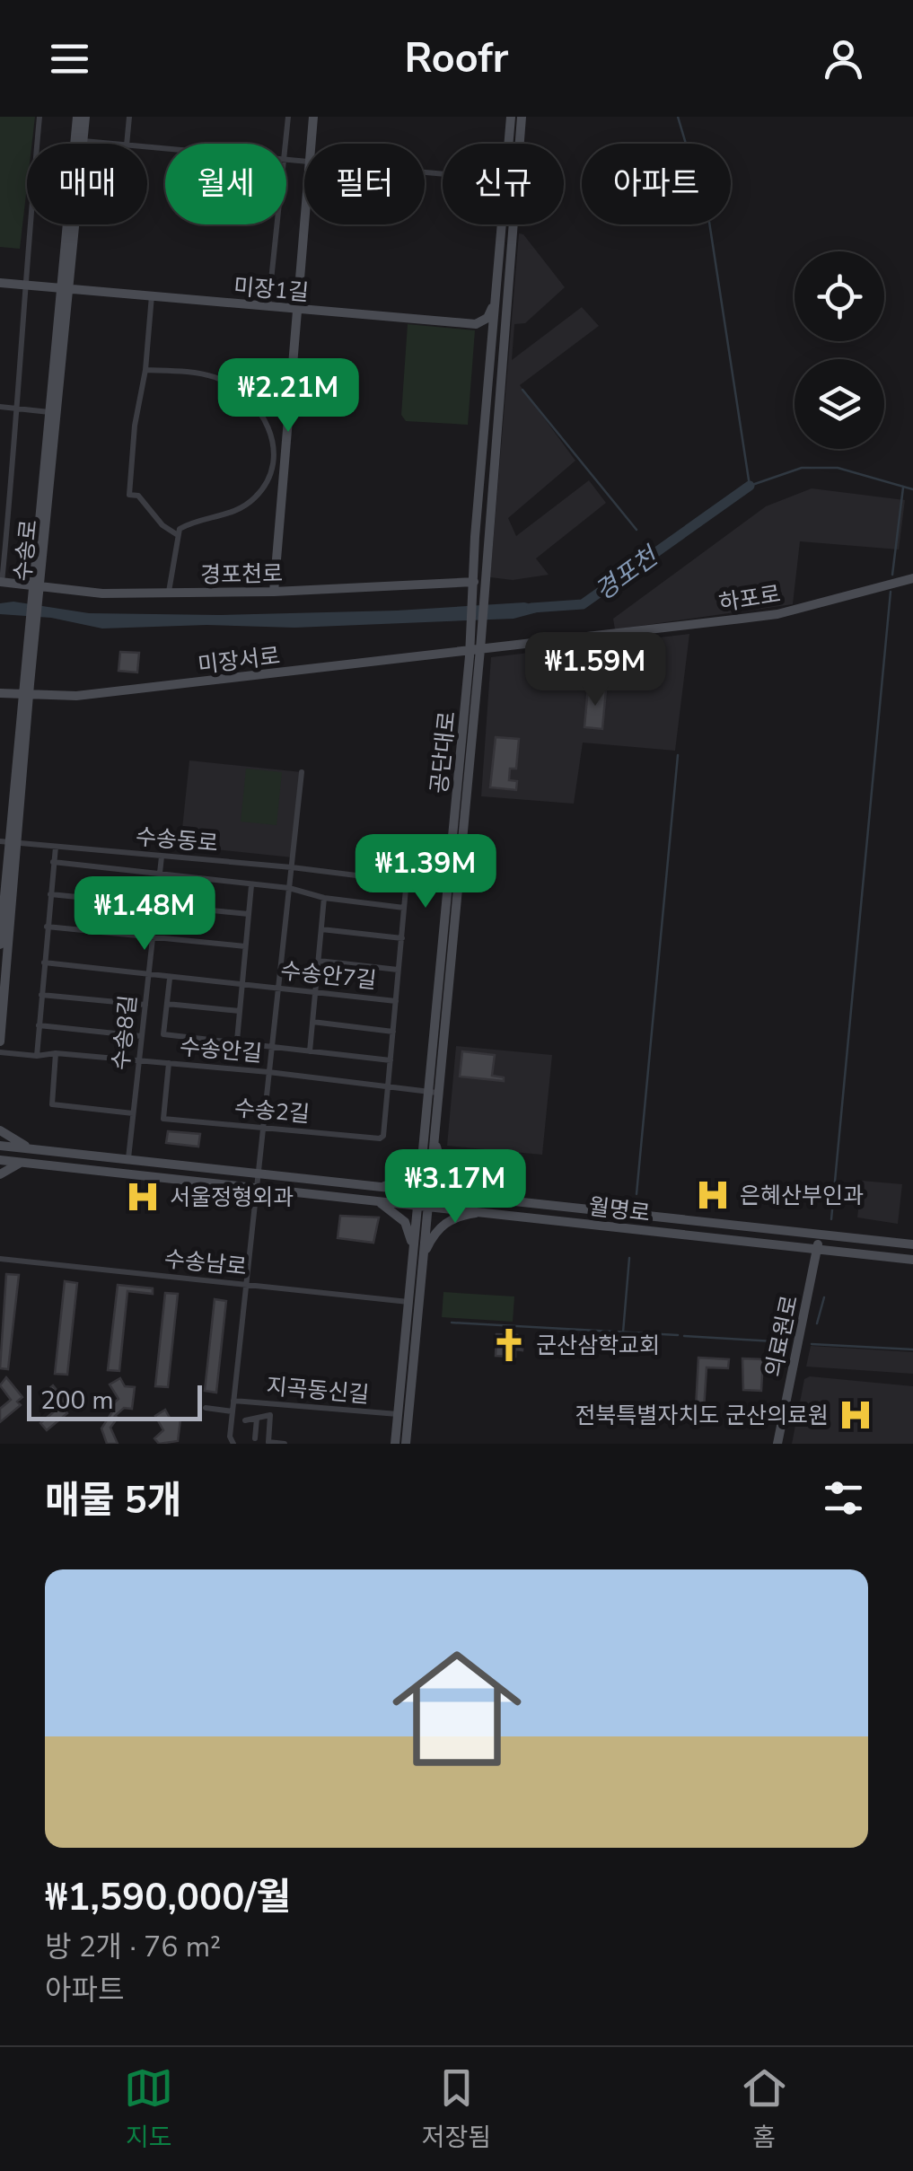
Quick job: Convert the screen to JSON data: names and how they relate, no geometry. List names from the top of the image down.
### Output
{
  "streets": {
    "street": [
      "미장1길",
      "수송로",
      "경포천로",
      "하포로",
      "미장서로",
      "공단대로",
      "수송동로",
      "수송안7길",
      "수송8길",
      "수송안길",
      "수송2길",
      "월명로",
      "수송남로",
      "의료원로",
      "지곡동신길"
    ]
  },
  "crossings": [
    ["미장1길", "수송로"],
    ["수송로", "경포천로"],
    ["수송로", "미장서로"],
    ["수송로", "수송동로"],
    ["경포천로", "공단대로"],
    ["하포로", "미장서로"],
    ["하포로", "공단대로"],
    ["미장서로", "공단대로"],
    ["공단대로", "수송동로"],
    ["공단대로", "수송안길"],
    ["공단대로", "월명로"],
    ["공단대로", "수송남로"],
    ["공단대로", "지곡동신길"],
    ["수송동로", "수송8길"],
    ["수송안7길", "수송8길"],
    ["수송8길", "수송안길"],
    ["수송8길", "월명로"],
    ["수송안길", "수송2길"],
    ["월명로", "의료원로"]
  ],
  "water": ["경포천"],
  "places": {
    "hospital": ["은혜산부인과", "서울정형외과", "전북특별자치도 군산의료원"],
    "church": ["군산삼학교회"]
  },
  "scale_bar": "200 m",
  "page": {
    "header": "Roofr",
    "chip": [
      "매매",
      "월세",
      "필터",
      "신규",
      "아파트"
    ],
    "price": [
      "₩2.21M",
      "₩1.59M",
      "₩1.39M",
      "₩1.48M",
      "₩3.17M"
    ],
    "scale": "200 m",
    "heading": "매물 5개",
    "list": [
      {
        "name": "₩1,590,000/월",
        "note": "방 2개 · 76 m² · 아파트"
      }
    ],
    "tabs": ["지도", "저장됨", "홈"]
  }
}
